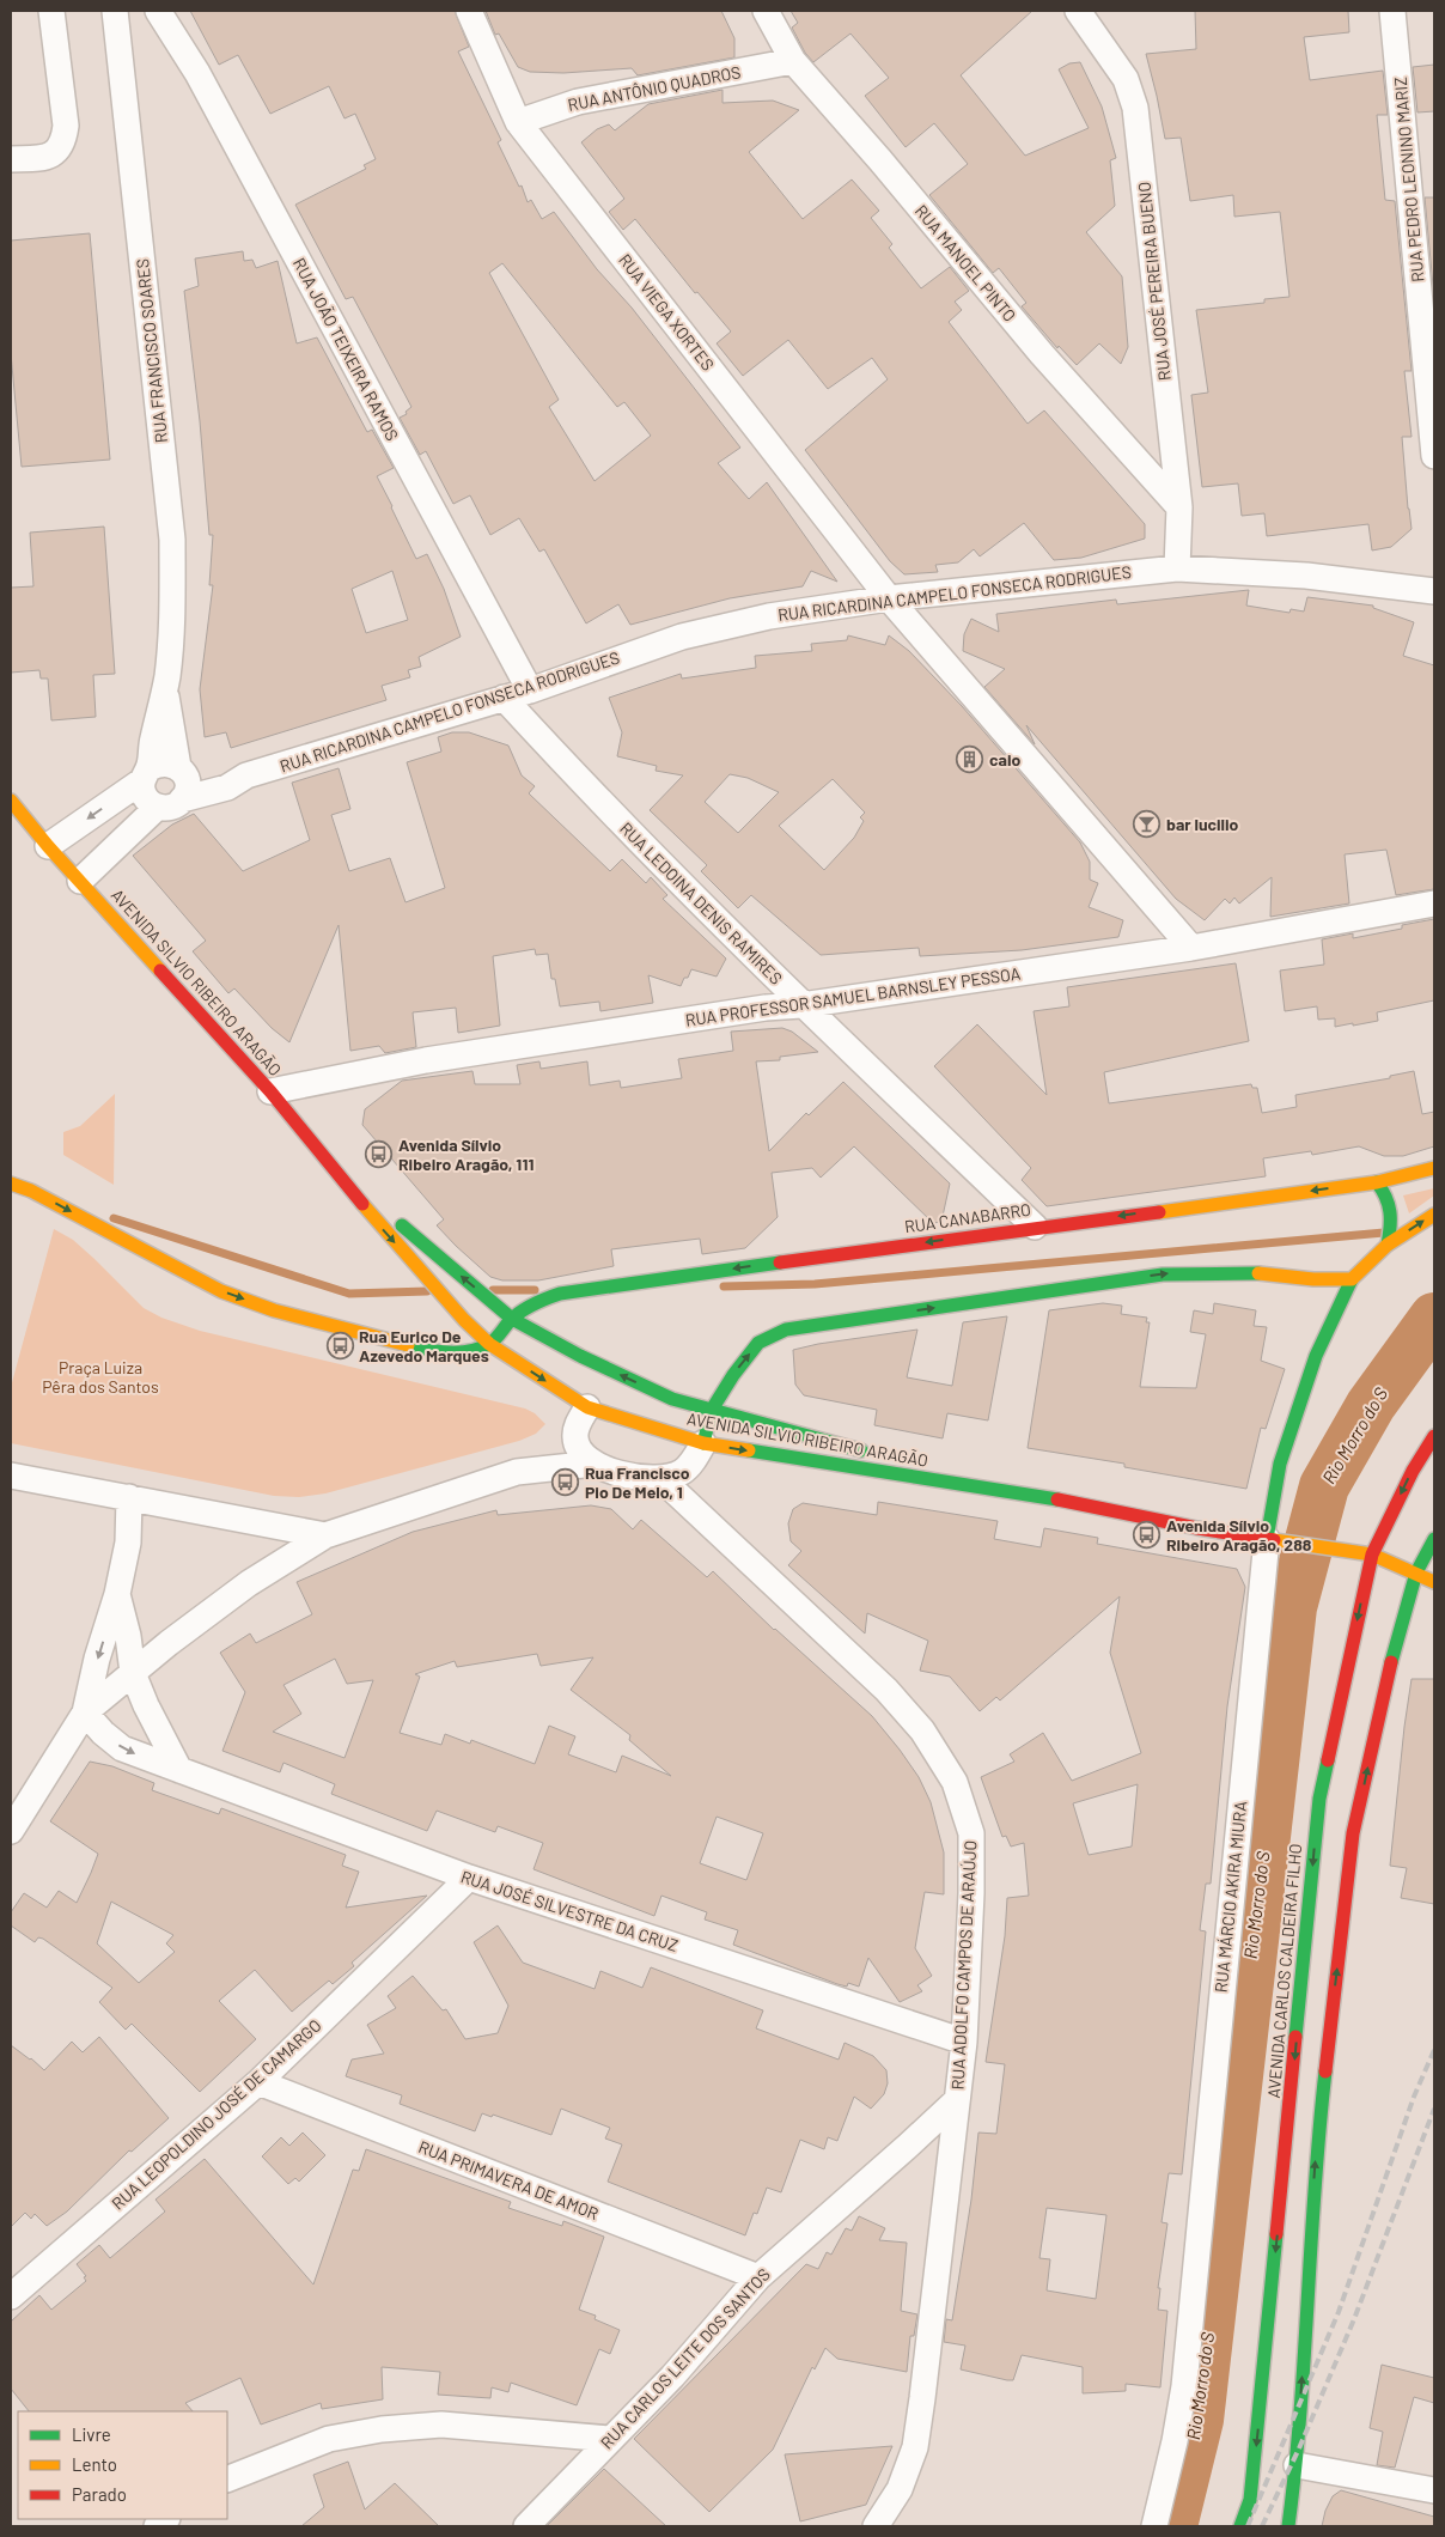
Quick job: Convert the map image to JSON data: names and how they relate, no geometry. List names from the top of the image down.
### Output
{
  "streets": {
    "street": [
      "RUA ANTÔNIO QUADROS",
      "RUA PEDRO LEONINO MARIZ",
      "RUA MANOEL PINTO",
      "RUA JOSÉ PEREIRA BUENO",
      "RUA VIEGA XORTES",
      "RUA JOÃO TEIXEIRA RAMOS",
      "RUA FRANCISCO SOARES",
      "RUA RICARDINA CAMPELO FONSECA RODRIGUES",
      "RUA LEDOINA DENIS RAMIRES",
      "AVENIDA SILVIO RIBEIRO ARAGÃO",
      "RUA PROFESSOR SAMUEL BARNSLEY PESSOA",
      "RUA CANABARRO",
      "RUA MÁRCIO AKIRA MIURA",
      "RUA JOSÉ SILVESTRE DA CRUZ",
      "RUA ADOLFO CAMPOS DE ARAÚJO",
      "AVENIDA CARLOS CALDEIRA FILHO",
      "RUA LEOPOLDINO JOSÉ DE CAMARGO",
      "RUA PRIMAVERA DE AMOR",
      "RUA CARLOS LEITE DOS SANTOS"
    ]
  },
  "crossings": [
    ["RUA ANTÔNIO QUADROS", "RUA MANOEL PINTO"],
    ["RUA ANTÔNIO QUADROS", "RUA VIEGA XORTES"],
    ["RUA MANOEL PINTO", "RUA JOSÉ PEREIRA BUENO"],
    ["RUA JOSÉ PEREIRA BUENO", "RUA RICARDINA CAMPELO FONSECA RODRIGUES"],
    ["RUA VIEGA XORTES", "RUA RICARDINA CAMPELO FONSECA RODRIGUES"],
    ["RUA VIEGA XORTES", "RUA PROFESSOR SAMUEL BARNSLEY PESSOA"],
    ["RUA JOÃO TEIXEIRA RAMOS", "RUA RICARDINA CAMPELO FONSECA RODRIGUES"],
    ["RUA FRANCISCO SOARES", "RUA RICARDINA CAMPELO FONSECA RODRIGUES"],
    ["RUA RICARDINA CAMPELO FONSECA RODRIGUES", "RUA LEDOINA DENIS RAMIRES"],
    ["RUA LEDOINA DENIS RAMIRES", "RUA PROFESSOR SAMUEL BARNSLEY PESSOA"],
    ["RUA LEDOINA DENIS RAMIRES", "RUA CANABARRO"],
    ["AVENIDA SILVIO RIBEIRO ARAGÃO", "RUA PROFESSOR SAMUEL BARNSLEY PESSOA"],
    ["AVENIDA SILVIO RIBEIRO ARAGÃO", "RUA CANABARRO"],
    ["AVENIDA SILVIO RIBEIRO ARAGÃO", "RUA MÁRCIO AKIRA MIURA"],
    ["AVENIDA SILVIO RIBEIRO ARAGÃO", "AVENIDA CARLOS CALDEIRA FILHO"],
    ["RUA JOSÉ SILVESTRE DA CRUZ", "RUA ADOLFO CAMPOS DE ARAÚJO"],
    ["RUA JOSÉ SILVESTRE DA CRUZ", "RUA LEOPOLDINO JOSÉ DE CAMARGO"],
    ["RUA ADOLFO CAMPOS DE ARAÚJO", "RUA CARLOS LEITE DOS SANTOS"],
    ["RUA LEOPOLDINO JOSÉ DE CAMARGO", "RUA PRIMAVERA DE AMOR"],
    ["RUA PRIMAVERA DE AMOR", "RUA CARLOS LEITE DOS SANTOS"]
  ],
  "water": ["Rio Morro do S"],
  "parks": ["Praça Luiza Pêra dos Santos"],
  "places": {
    "building": ["caio"],
    "bar": ["bar lucilio"],
    "bus stop": [
      "Avenida Sílvio Ribeiro Aragão, 111",
      "Rua Eurico De Azevedo Marques",
      "Rua Francisco Pio De Melo, 1",
      "Avenida Sílvio Ribeiro Aragão, 288"
    ]
  },
  "legend": ["Livre", "Lento", "Parado"]
}
